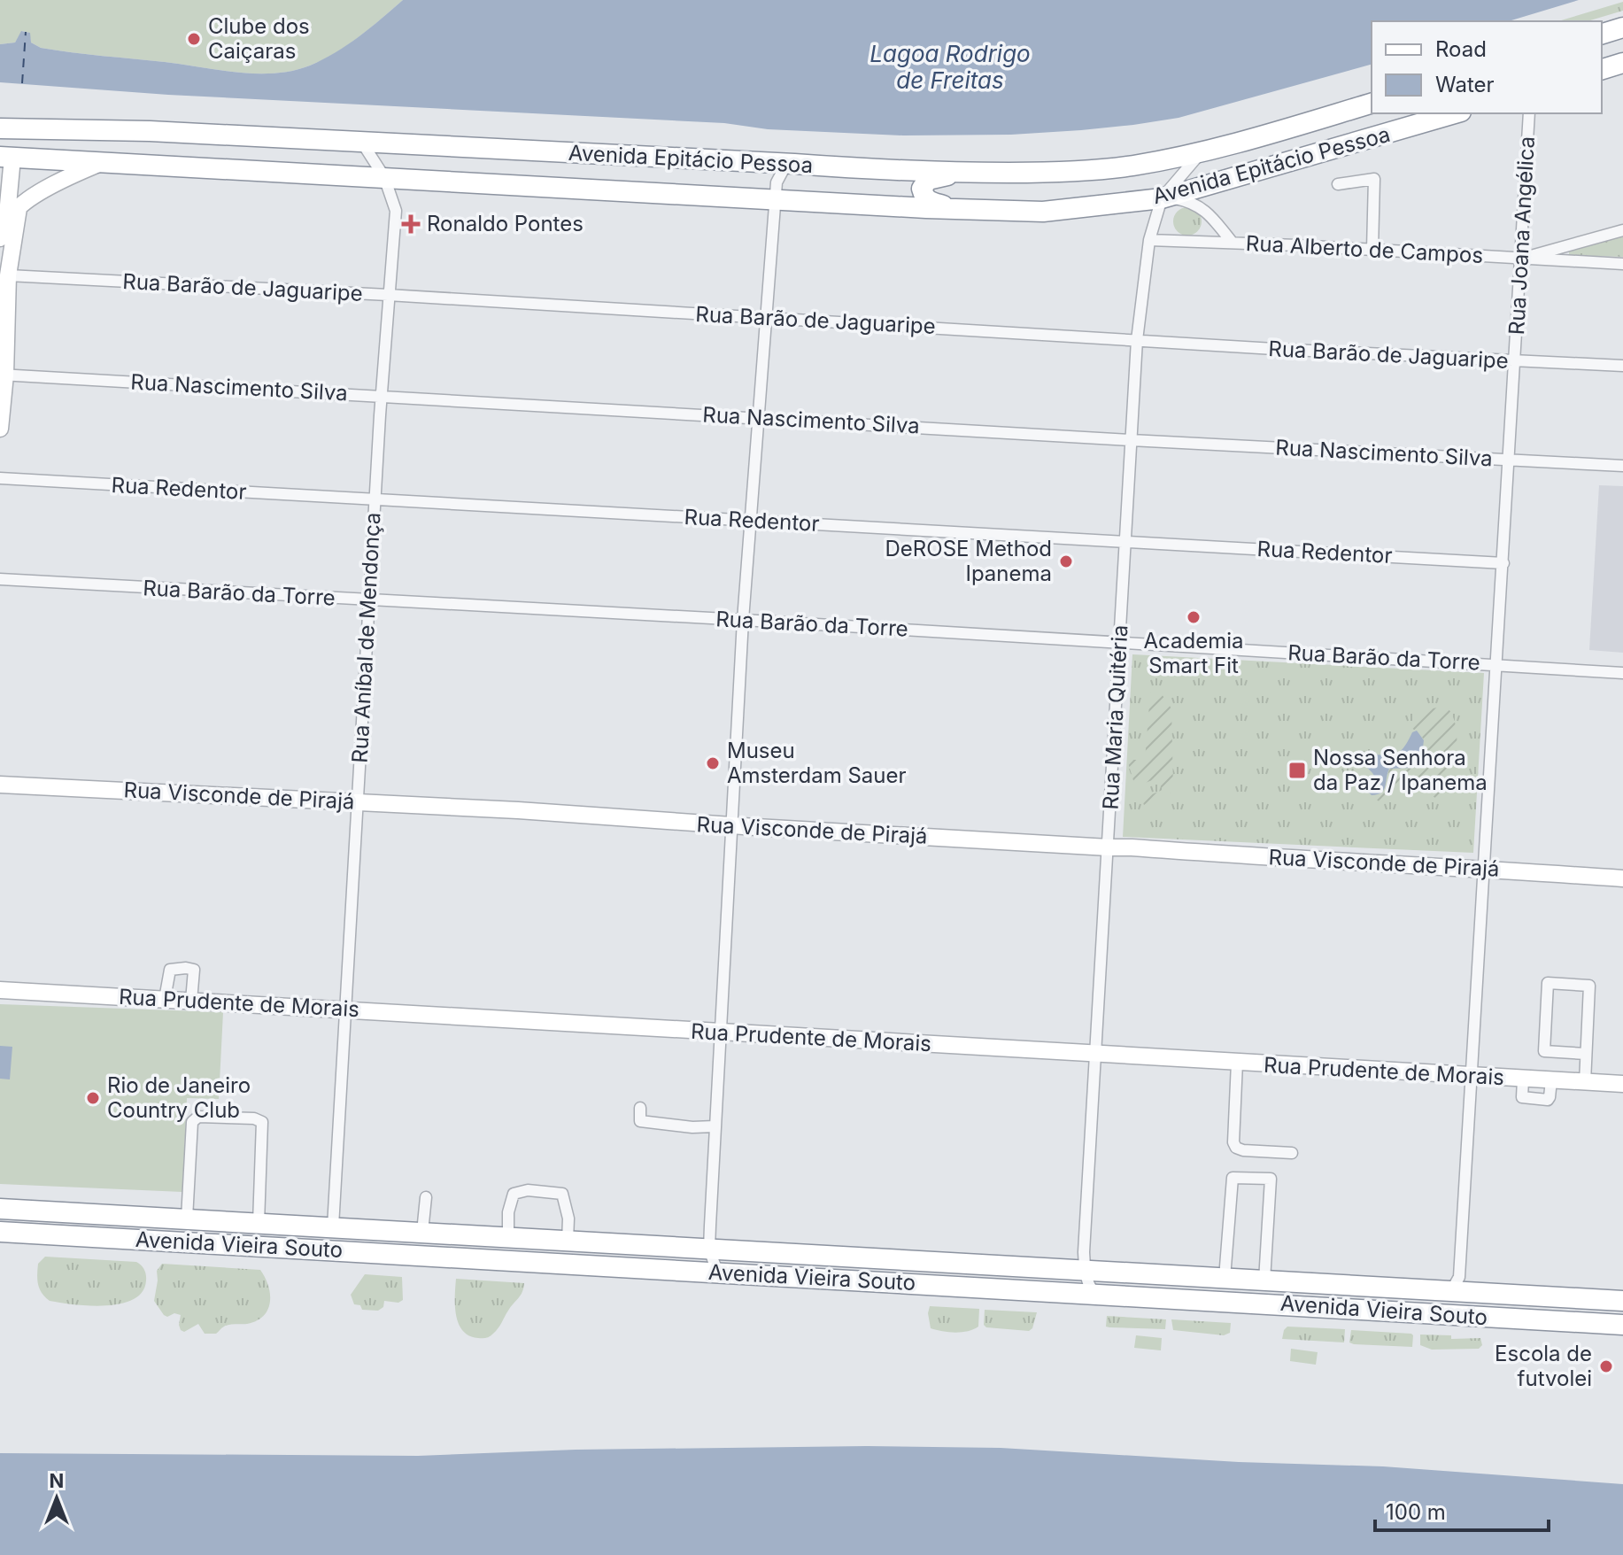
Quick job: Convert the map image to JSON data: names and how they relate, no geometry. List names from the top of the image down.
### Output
{
  "streets": {
    "highway": ["Avenida Epitácio Pessoa", "Avenida Vieira Souto"],
    "main road": ["Rua Visconde de Pirajá", "Rua Prudente de Morais"],
    "street": [
      "Rua Joana Angélica",
      "Rua Alberto de Campos",
      "Rua Barão de Jaguaripe",
      "Rua Nascimento Silva",
      "Rua Redentor",
      "Rua Barão da Torre",
      "Rua Aníbal de Mendonça",
      "Rua Maria Quitéria"
    ]
  },
  "crossings": [
    ["Avenida Epitácio Pessoa", "Rua Aníbal de Mendonça"],
    ["Avenida Epitácio Pessoa", "Rua Maria Quitéria"],
    ["Rua Joana Angélica", "Rua Alberto de Campos"],
    ["Rua Joana Angélica", "Rua Barão de Jaguaripe"],
    ["Rua Joana Angélica", "Rua Nascimento Silva"],
    ["Rua Joana Angélica", "Rua Redentor"],
    ["Rua Joana Angélica", "Rua Barão da Torre"],
    ["Rua Joana Angélica", "Rua Visconde de Pirajá"],
    ["Rua Joana Angélica", "Rua Prudente de Morais"],
    ["Rua Joana Angélica", "Avenida Vieira Souto"],
    ["Rua Alberto de Campos", "Rua Maria Quitéria"],
    ["Rua Barão de Jaguaripe", "Rua Aníbal de Mendonça"],
    ["Rua Barão de Jaguaripe", "Rua Maria Quitéria"],
    ["Rua Nascimento Silva", "Rua Aníbal de Mendonça"],
    ["Rua Nascimento Silva", "Rua Maria Quitéria"],
    ["Rua Redentor", "Rua Aníbal de Mendonça"],
    ["Rua Redentor", "Rua Maria Quitéria"],
    ["Rua Barão da Torre", "Rua Aníbal de Mendonça"],
    ["Rua Barão da Torre", "Rua Maria Quitéria"],
    ["Rua Aníbal de Mendonça", "Rua Visconde de Pirajá"],
    ["Rua Aníbal de Mendonça", "Rua Prudente de Morais"],
    ["Rua Aníbal de Mendonça", "Avenida Vieira Souto"],
    ["Rua Maria Quitéria", "Rua Visconde de Pirajá"],
    ["Rua Maria Quitéria", "Rua Prudente de Morais"],
    ["Rua Maria Quitéria", "Avenida Vieira Souto"]
  ],
  "water": ["Lagoa Rodrigo de Freitas"],
  "places": {
    "other": [
      "Clube dos Caiçaras",
      "DeROSE Method Ipanema",
      "Academia Smart Fit",
      "Museu Amsterdam Sauer",
      "Rio de Janeiro Country Club",
      "Escola de futvolei"
    ],
    "health": ["Ronaldo Pontes"],
    "transit": ["Nossa Senhora da Paz / Ipanema"]
  },
  "legend": ["Road", "Water"],
  "scale_bar": "100 m",
  "north": "top"
}
